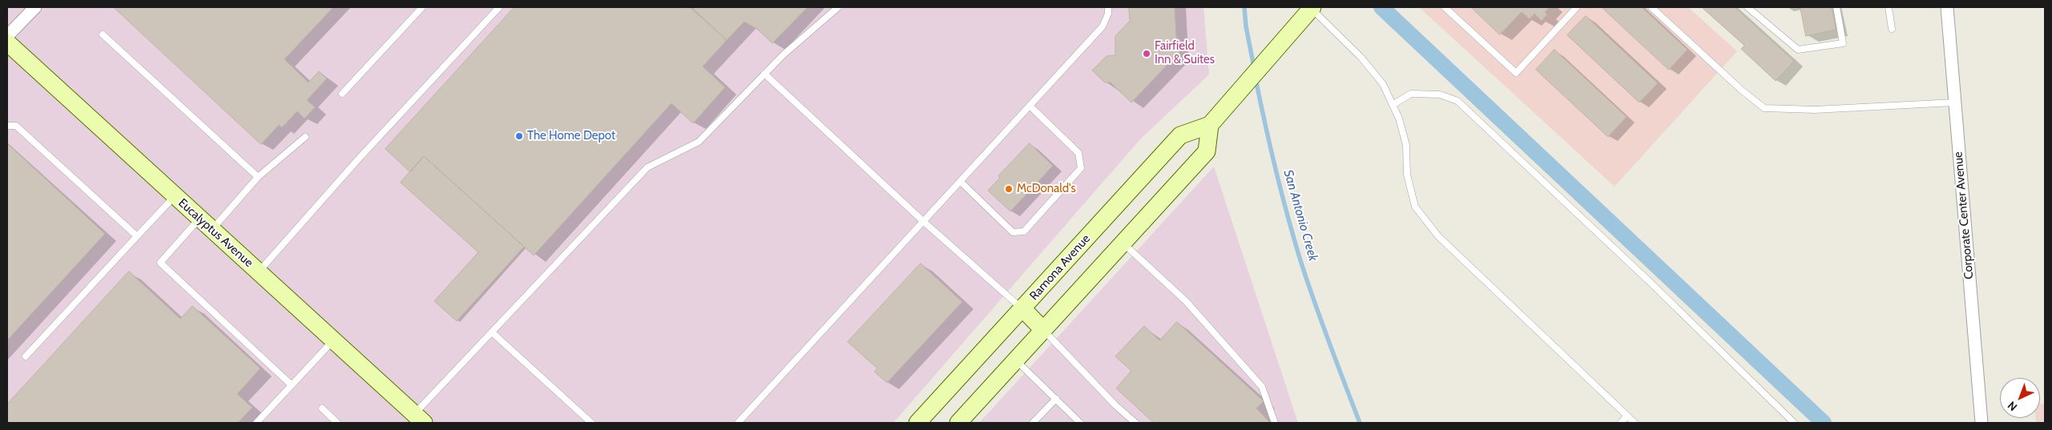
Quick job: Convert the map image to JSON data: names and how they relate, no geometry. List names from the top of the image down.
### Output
{
  "streets": {
    "main road": ["Eucalyptus Avenue", "Ramona Avenue"],
    "street": ["Corporate Center Avenue"]
  },
  "water": ["San Antonio Creek"],
  "places": ["Fairfield Inn & Suites", "The Home Depot", "McDonald's"],
  "north": "bottom left"
}
